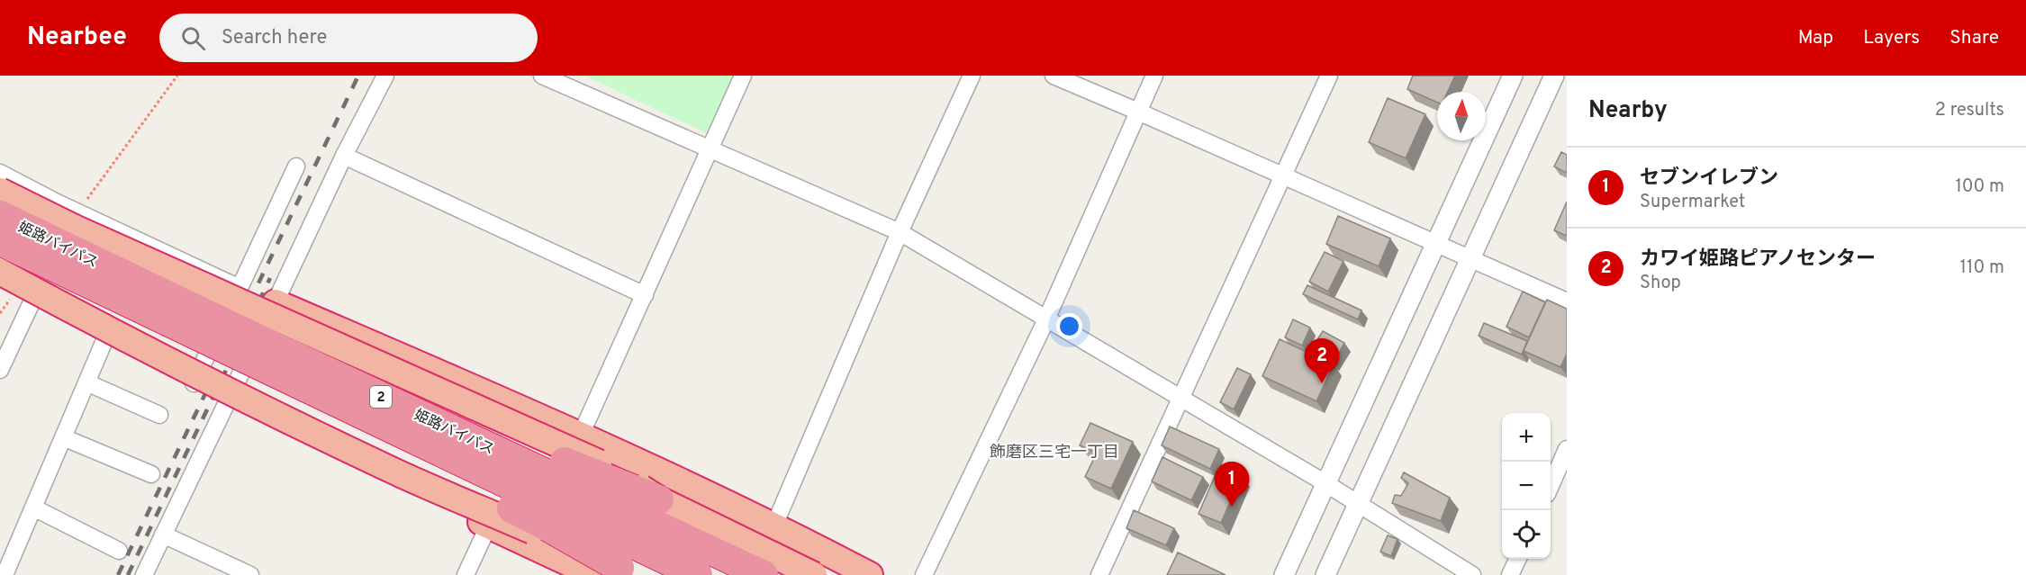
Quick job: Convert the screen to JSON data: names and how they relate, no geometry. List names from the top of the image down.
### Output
{
  "streets": {
    "highway": ["姫路バイパス", "2"]
  },
  "districts": ["飾磨区三宅一丁目"],
  "north": "top",
  "page": {
    "header": "Nearbee",
    "search": "Search here",
    "nav": ["Map", "Layers", "Share"],
    "heading": ["Nearby", "2 results"],
    "list": [
      {
        "mark": "1",
        "name": "セブンイレブン",
        "note": "Supermarket",
        "value": "100 m"
      },
      {
        "mark": "2",
        "name": "カワイ姫路ピアノセンター",
        "note": "Shop",
        "value": "110 m"
      }
    ],
    "pins": ["2", "1"],
    "map_buttons": ["+", "−"]
  }
}
